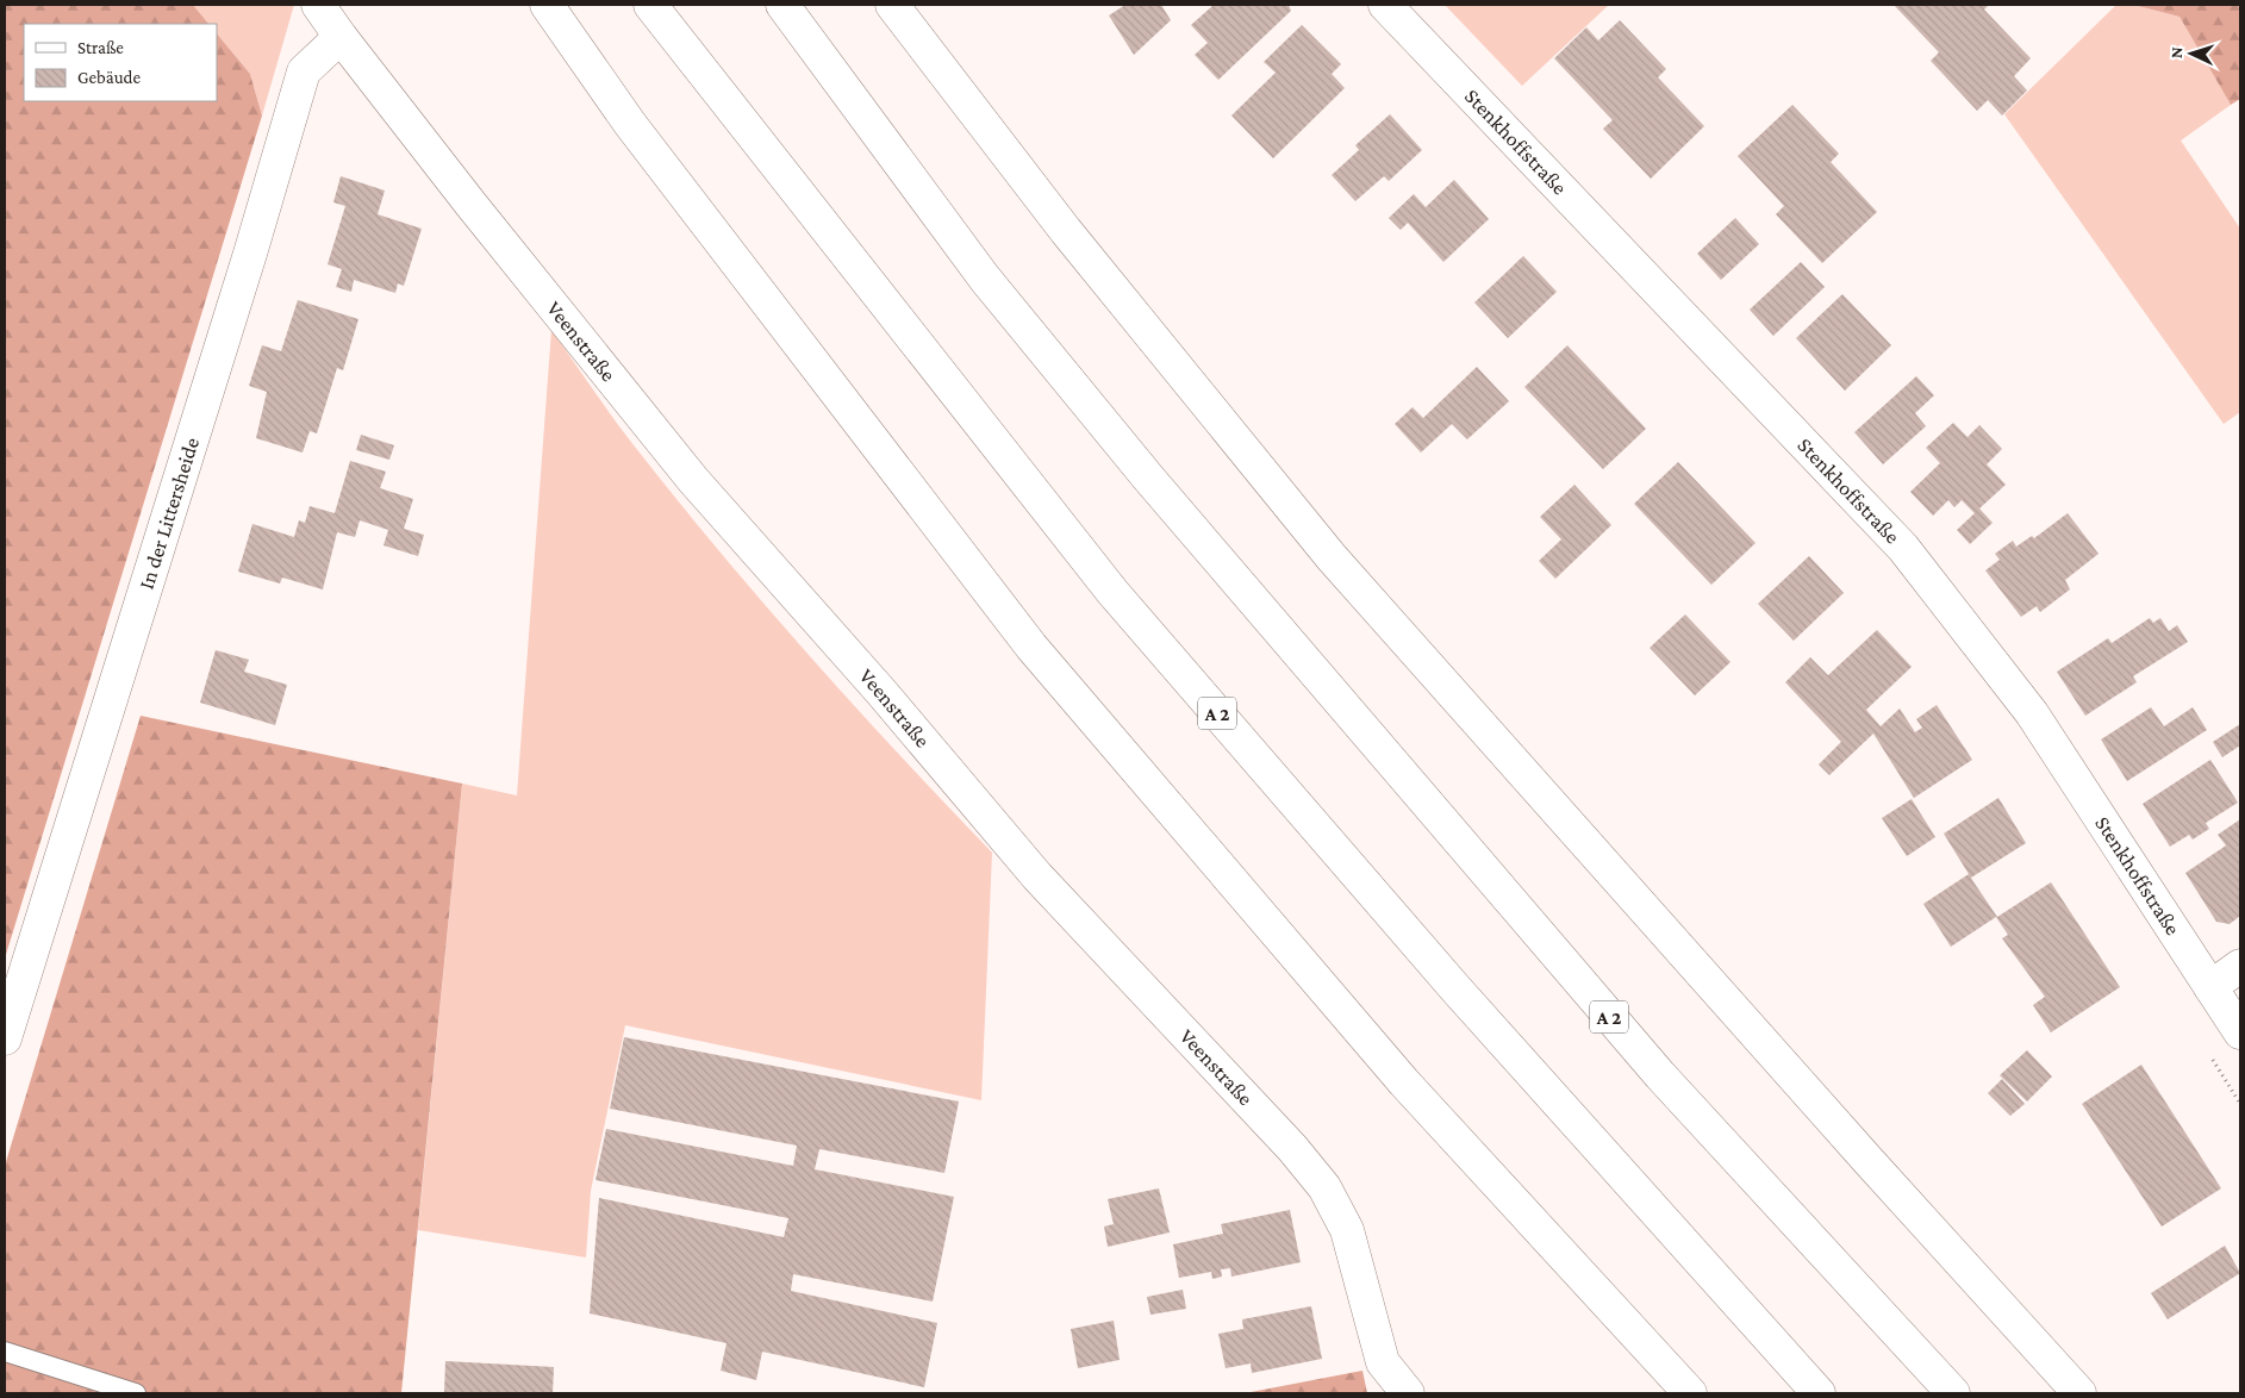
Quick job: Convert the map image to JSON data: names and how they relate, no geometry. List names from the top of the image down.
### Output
{
  "streets": {
    "main road": [
      "Stenkhoffstraße",
      "Veenstraße",
      "In der Littersheide",
      "A 2"
    ]
  },
  "crossings": [
    ["Veenstraße", "In der Littersheide"]
  ],
  "legend": ["Straße", "Gebäude"],
  "north": "left"
}
